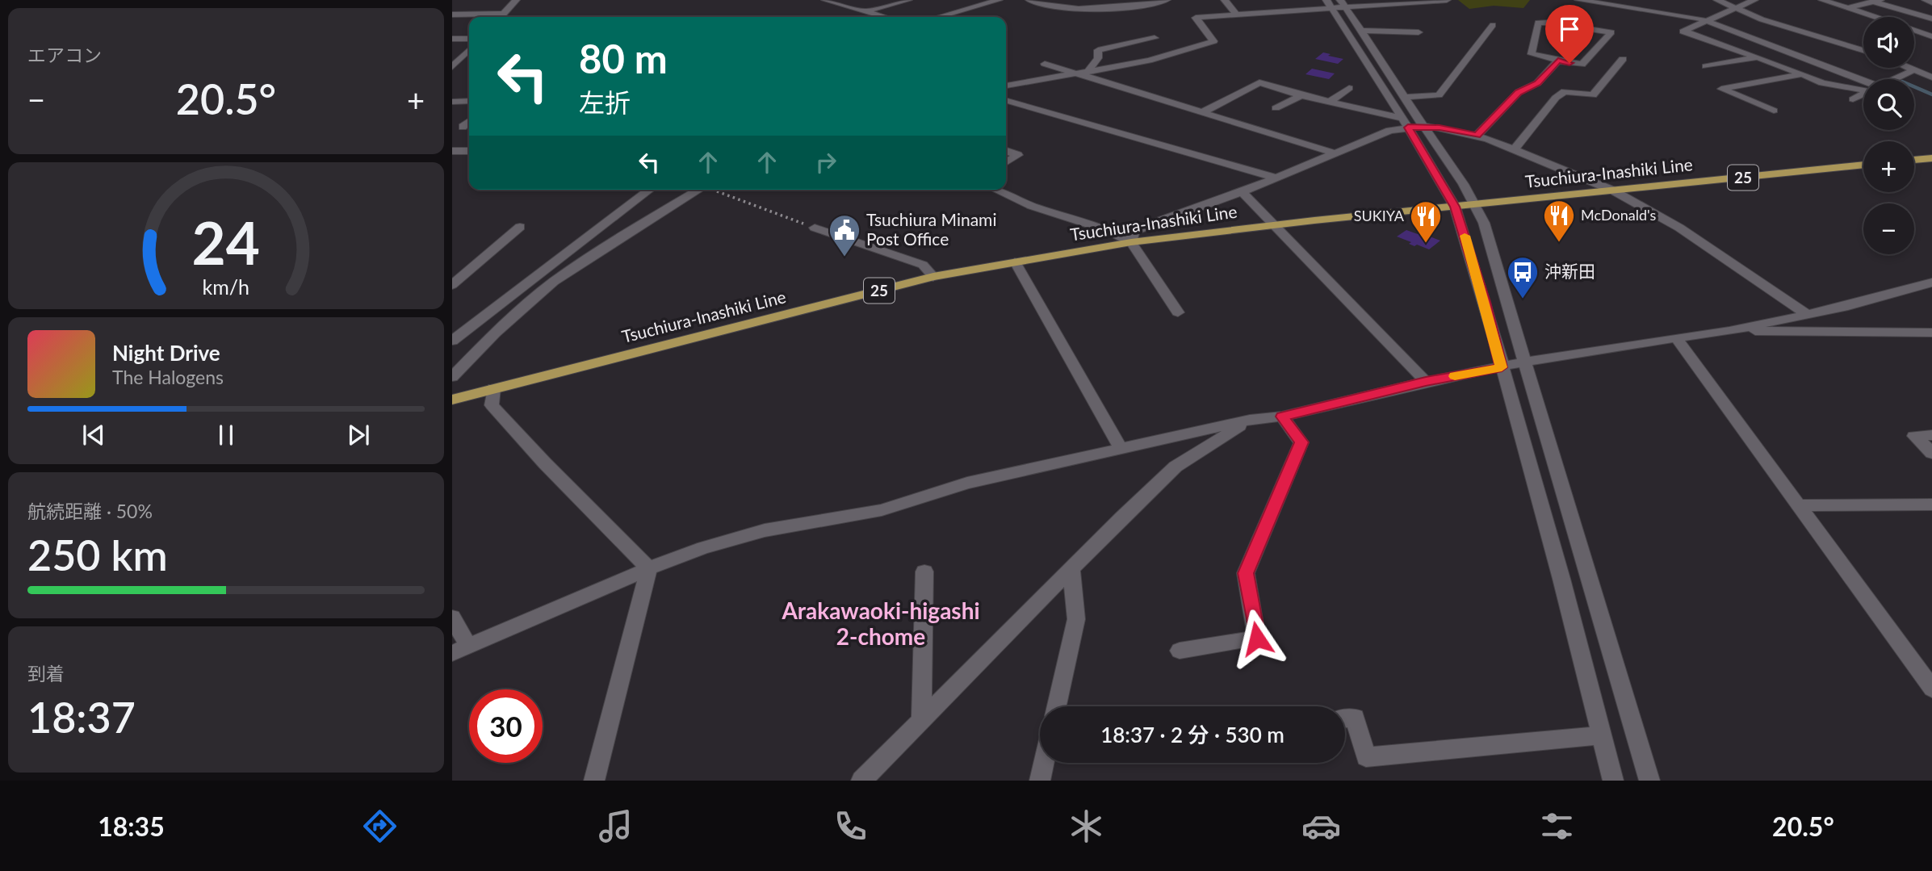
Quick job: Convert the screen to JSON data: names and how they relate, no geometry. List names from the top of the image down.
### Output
{
  "streets": {
    "main road": ["Tsuchiura-Inashiki Line", "25"]
  },
  "districts": ["Arakawaoki-higashi 2-chome"],
  "places": {
    "restaurant": ["McDonald's", "SUKIYA"],
    "public building": ["Tsuchiura Minami Post Office"],
    "bus stop": ["沖新田"]
  },
  "page": {
    "tile": [
      "エアコン",
      ["航続距離 · 50%", "250 km"],
      ["到着", "18:37"]
    ],
    "map_buttons": ["+", "−"],
    "turn": ["80 m", "左折"],
    "heat": ["−", "20.5°", "+"],
    "song": ["Night Drive", "The Halogens"],
    "limit": "30",
    "trip": "18:37 · 2 分 · 530 m",
    "tabs": ["18:35", "20.5°"],
    "gauge": ["24", "km/h"]
  }
}
